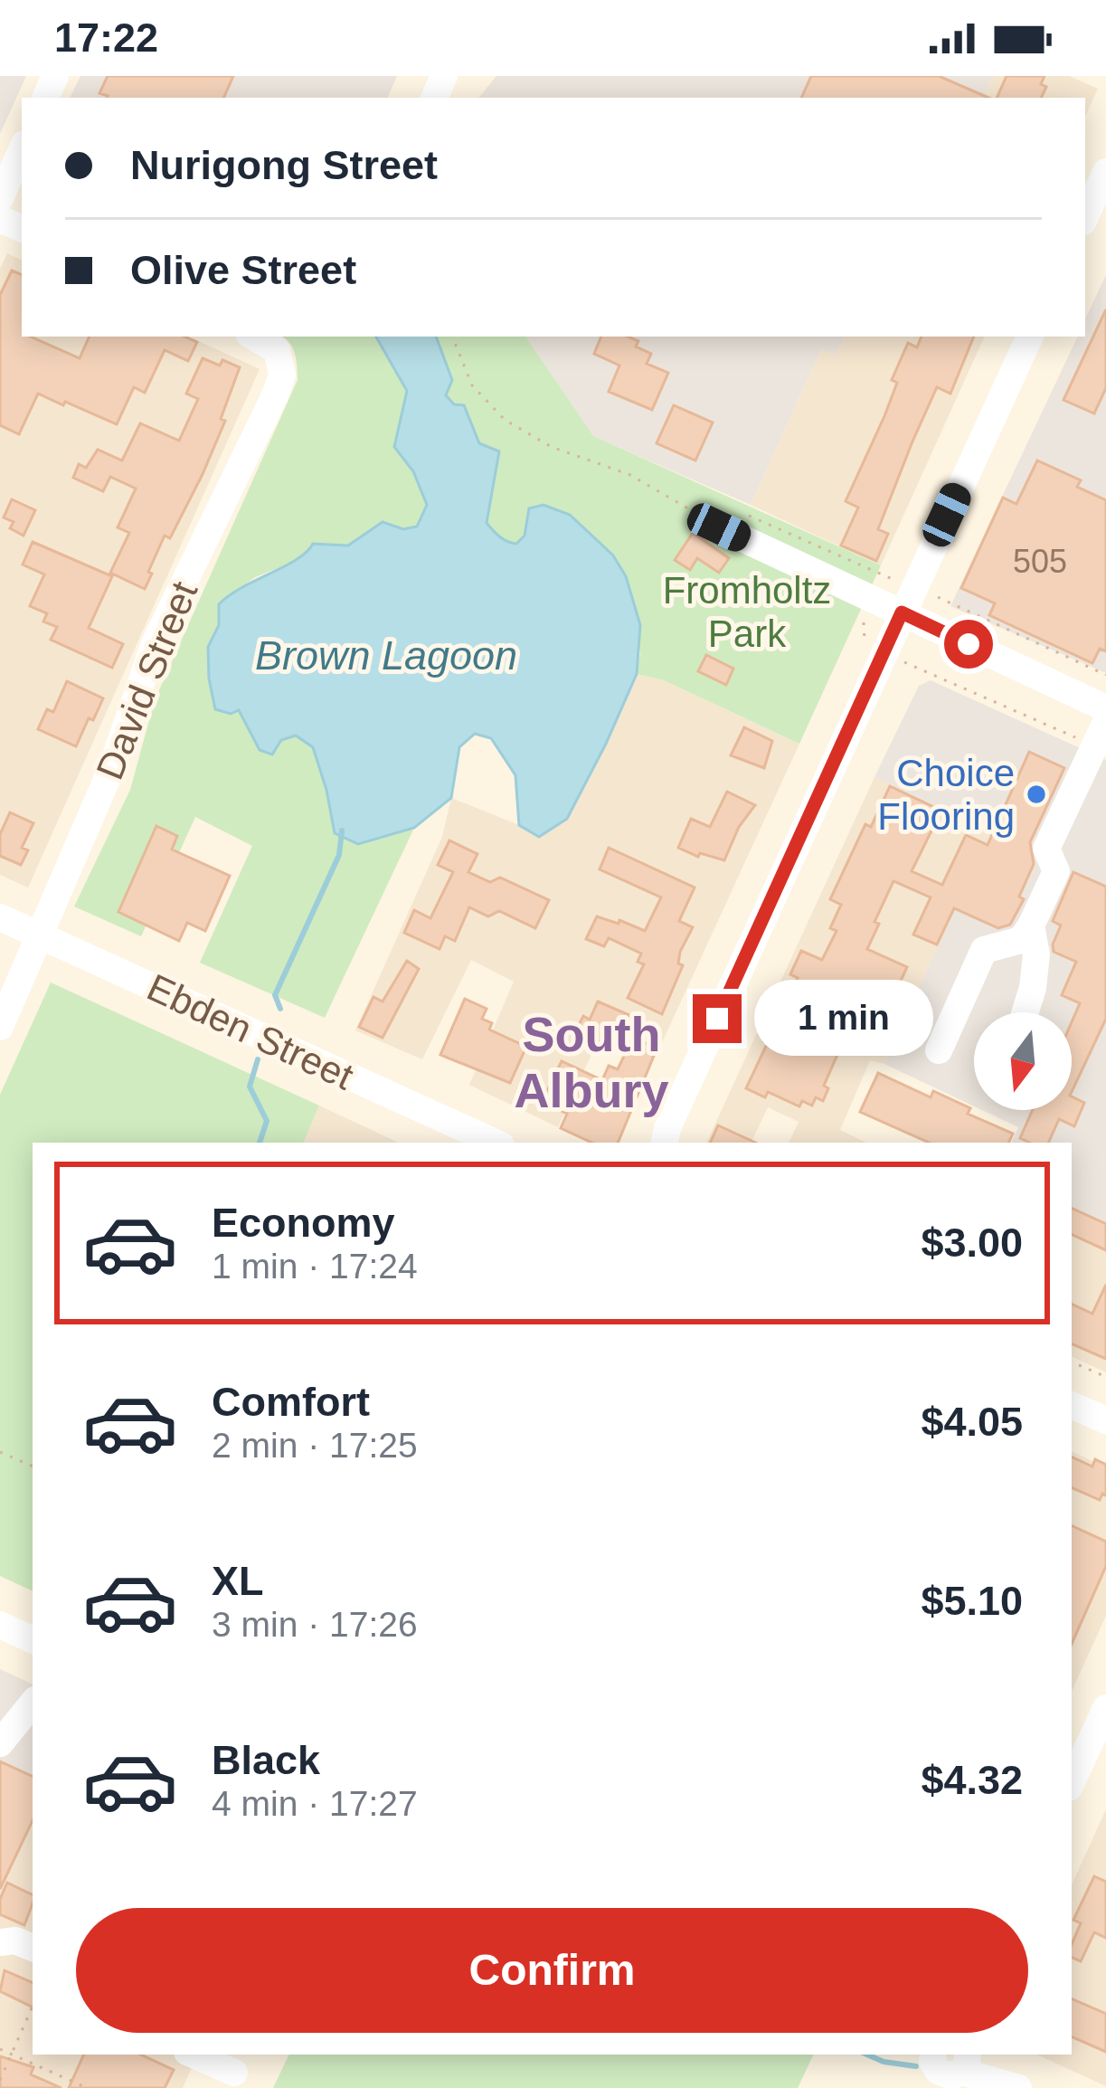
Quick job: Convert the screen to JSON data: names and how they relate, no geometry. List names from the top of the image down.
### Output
{
  "streets": {
    "street": ["David Street", "Ebden Street"]
  },
  "crossings": [
    ["David Street", "Ebden Street"]
  ],
  "districts": ["South Albury"],
  "water": ["Brown Lagoon"],
  "parks": ["Fromholtz Park"],
  "places": ["Choice Flooring"],
  "house_numbers": ["505"],
  "north": "bottom",
  "page": {
    "status": "17:22",
    "banner": ["Nurigong Street", "Olive Street"],
    "bubble": "1 min",
    "list": [
      {
        "name": "Economy",
        "note": "1 min · 17:24",
        "value": "$3.00"
      },
      {
        "name": "Comfort",
        "note": "2 min · 17:25",
        "value": "$4.05"
      },
      {
        "name": "XL",
        "note": "3 min · 17:26",
        "value": "$5.10"
      },
      {
        "name": "Black",
        "note": "4 min · 17:27",
        "value": "$4.32"
      }
    ],
    "buttons": "Confirm"
  }
}
